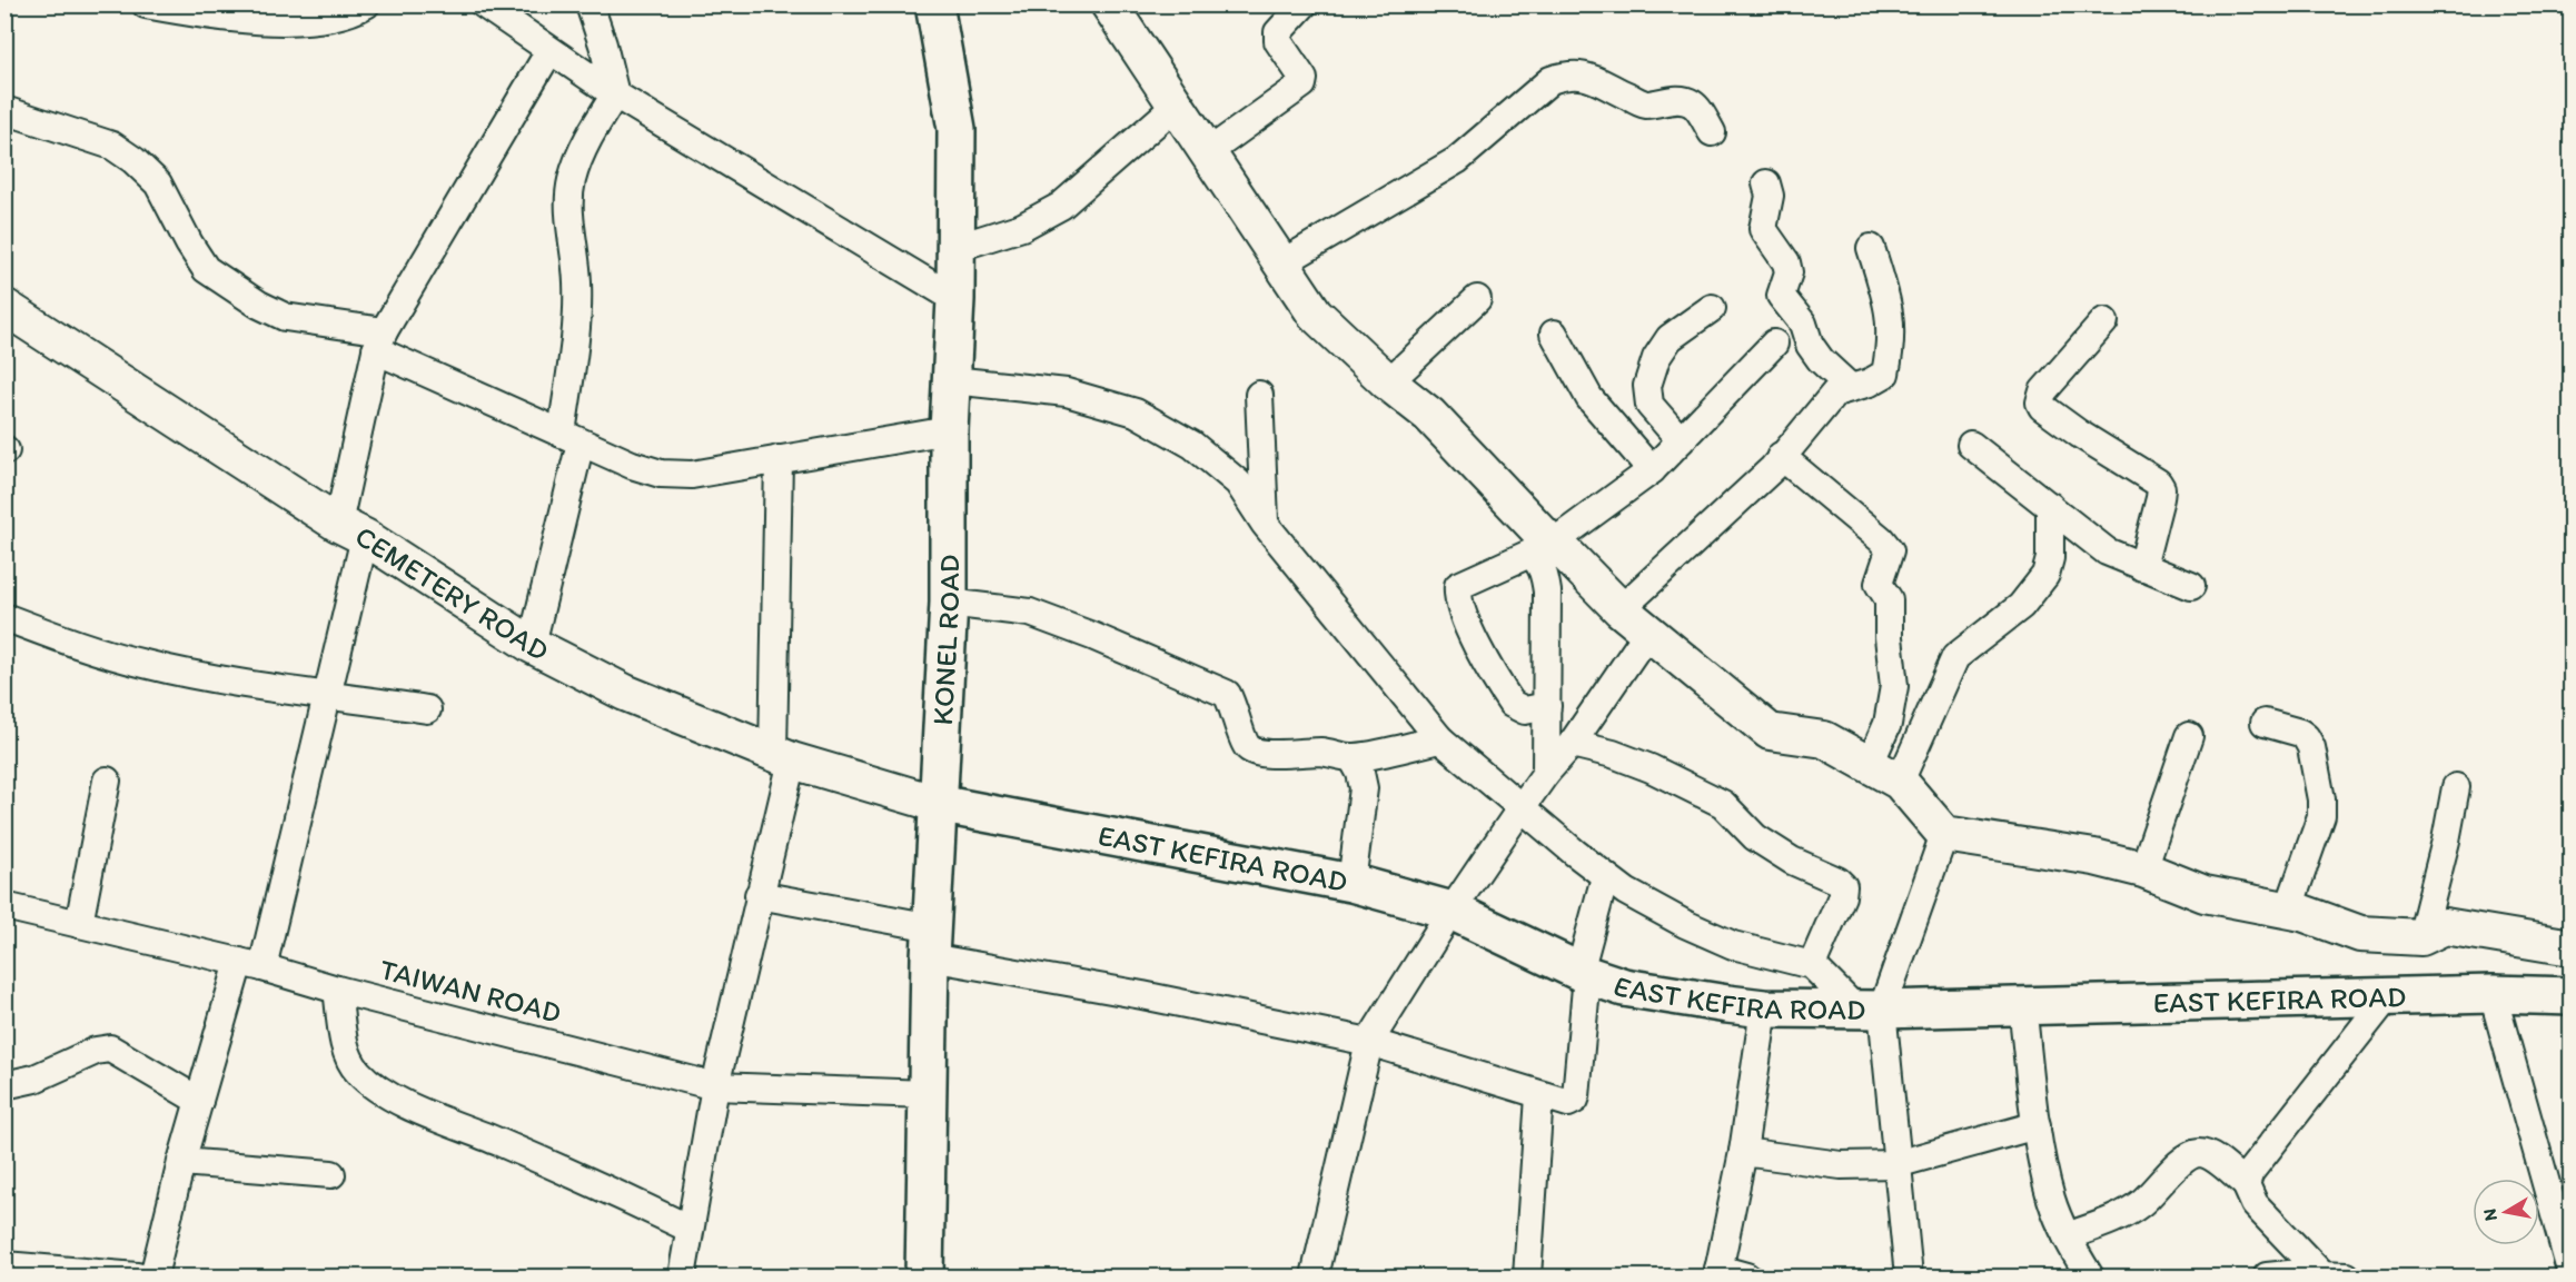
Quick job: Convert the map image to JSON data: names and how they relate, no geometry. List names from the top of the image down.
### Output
{
  "streets": {
    "main road": ["KONEL ROAD", "EAST KEFIRA ROAD"],
    "street": ["CEMETERY ROAD", "TAIWAN ROAD"]
  },
  "crossings": [
    ["CEMETERY ROAD", "KONEL ROAD"],
    ["CEMETERY ROAD", "EAST KEFIRA ROAD"],
    ["KONEL ROAD", "EAST KEFIRA ROAD"],
    ["KONEL ROAD", "TAIWAN ROAD"]
  ],
  "north": "left"
}
